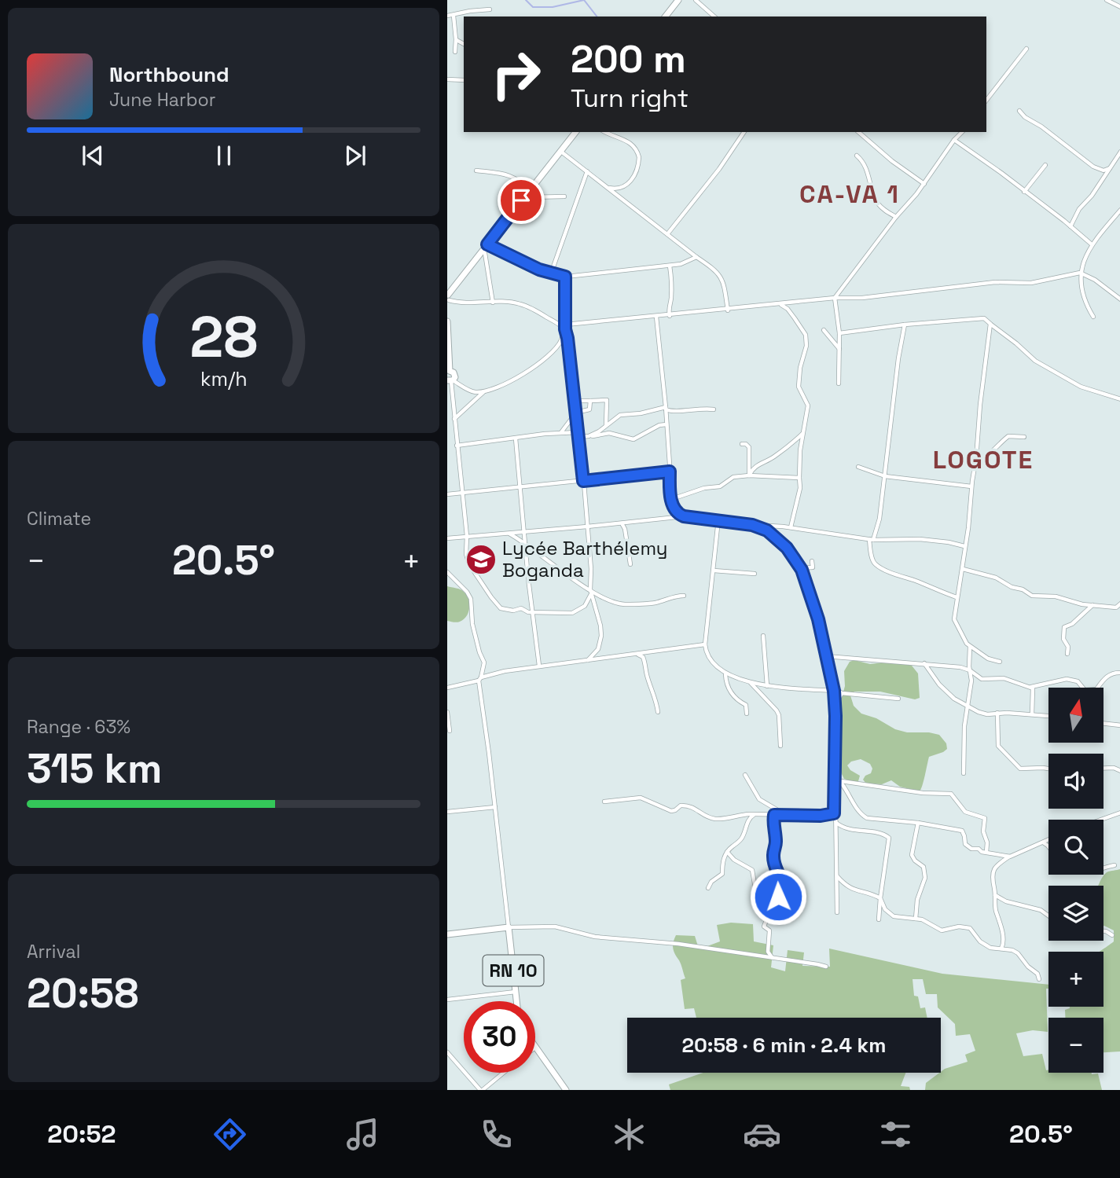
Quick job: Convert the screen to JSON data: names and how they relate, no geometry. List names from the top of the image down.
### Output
{
  "streets": {
    "main road": ["RN 10"]
  },
  "districts": ["CA-VA 1", "LOGOTE"],
  "places": {
    "school or university": ["Lycée Barthélemy Boganda"]
  },
  "north": "top",
  "page": {
    "turn": ["200 m", "Turn right"],
    "song": ["Northbound", "June Harbor"],
    "tile": [
      "Climate",
      ["Range · 63%", "315 km"],
      ["Arrival", "20:58"]
    ],
    "heat": ["−", "20.5°", "+"],
    "map_buttons": ["+", "−"],
    "limit": "30",
    "trip": "20:58 · 6 min · 2.4 km",
    "tabs": ["20:52", "20.5°"],
    "gauge": ["28", "km/h"]
  }
}
